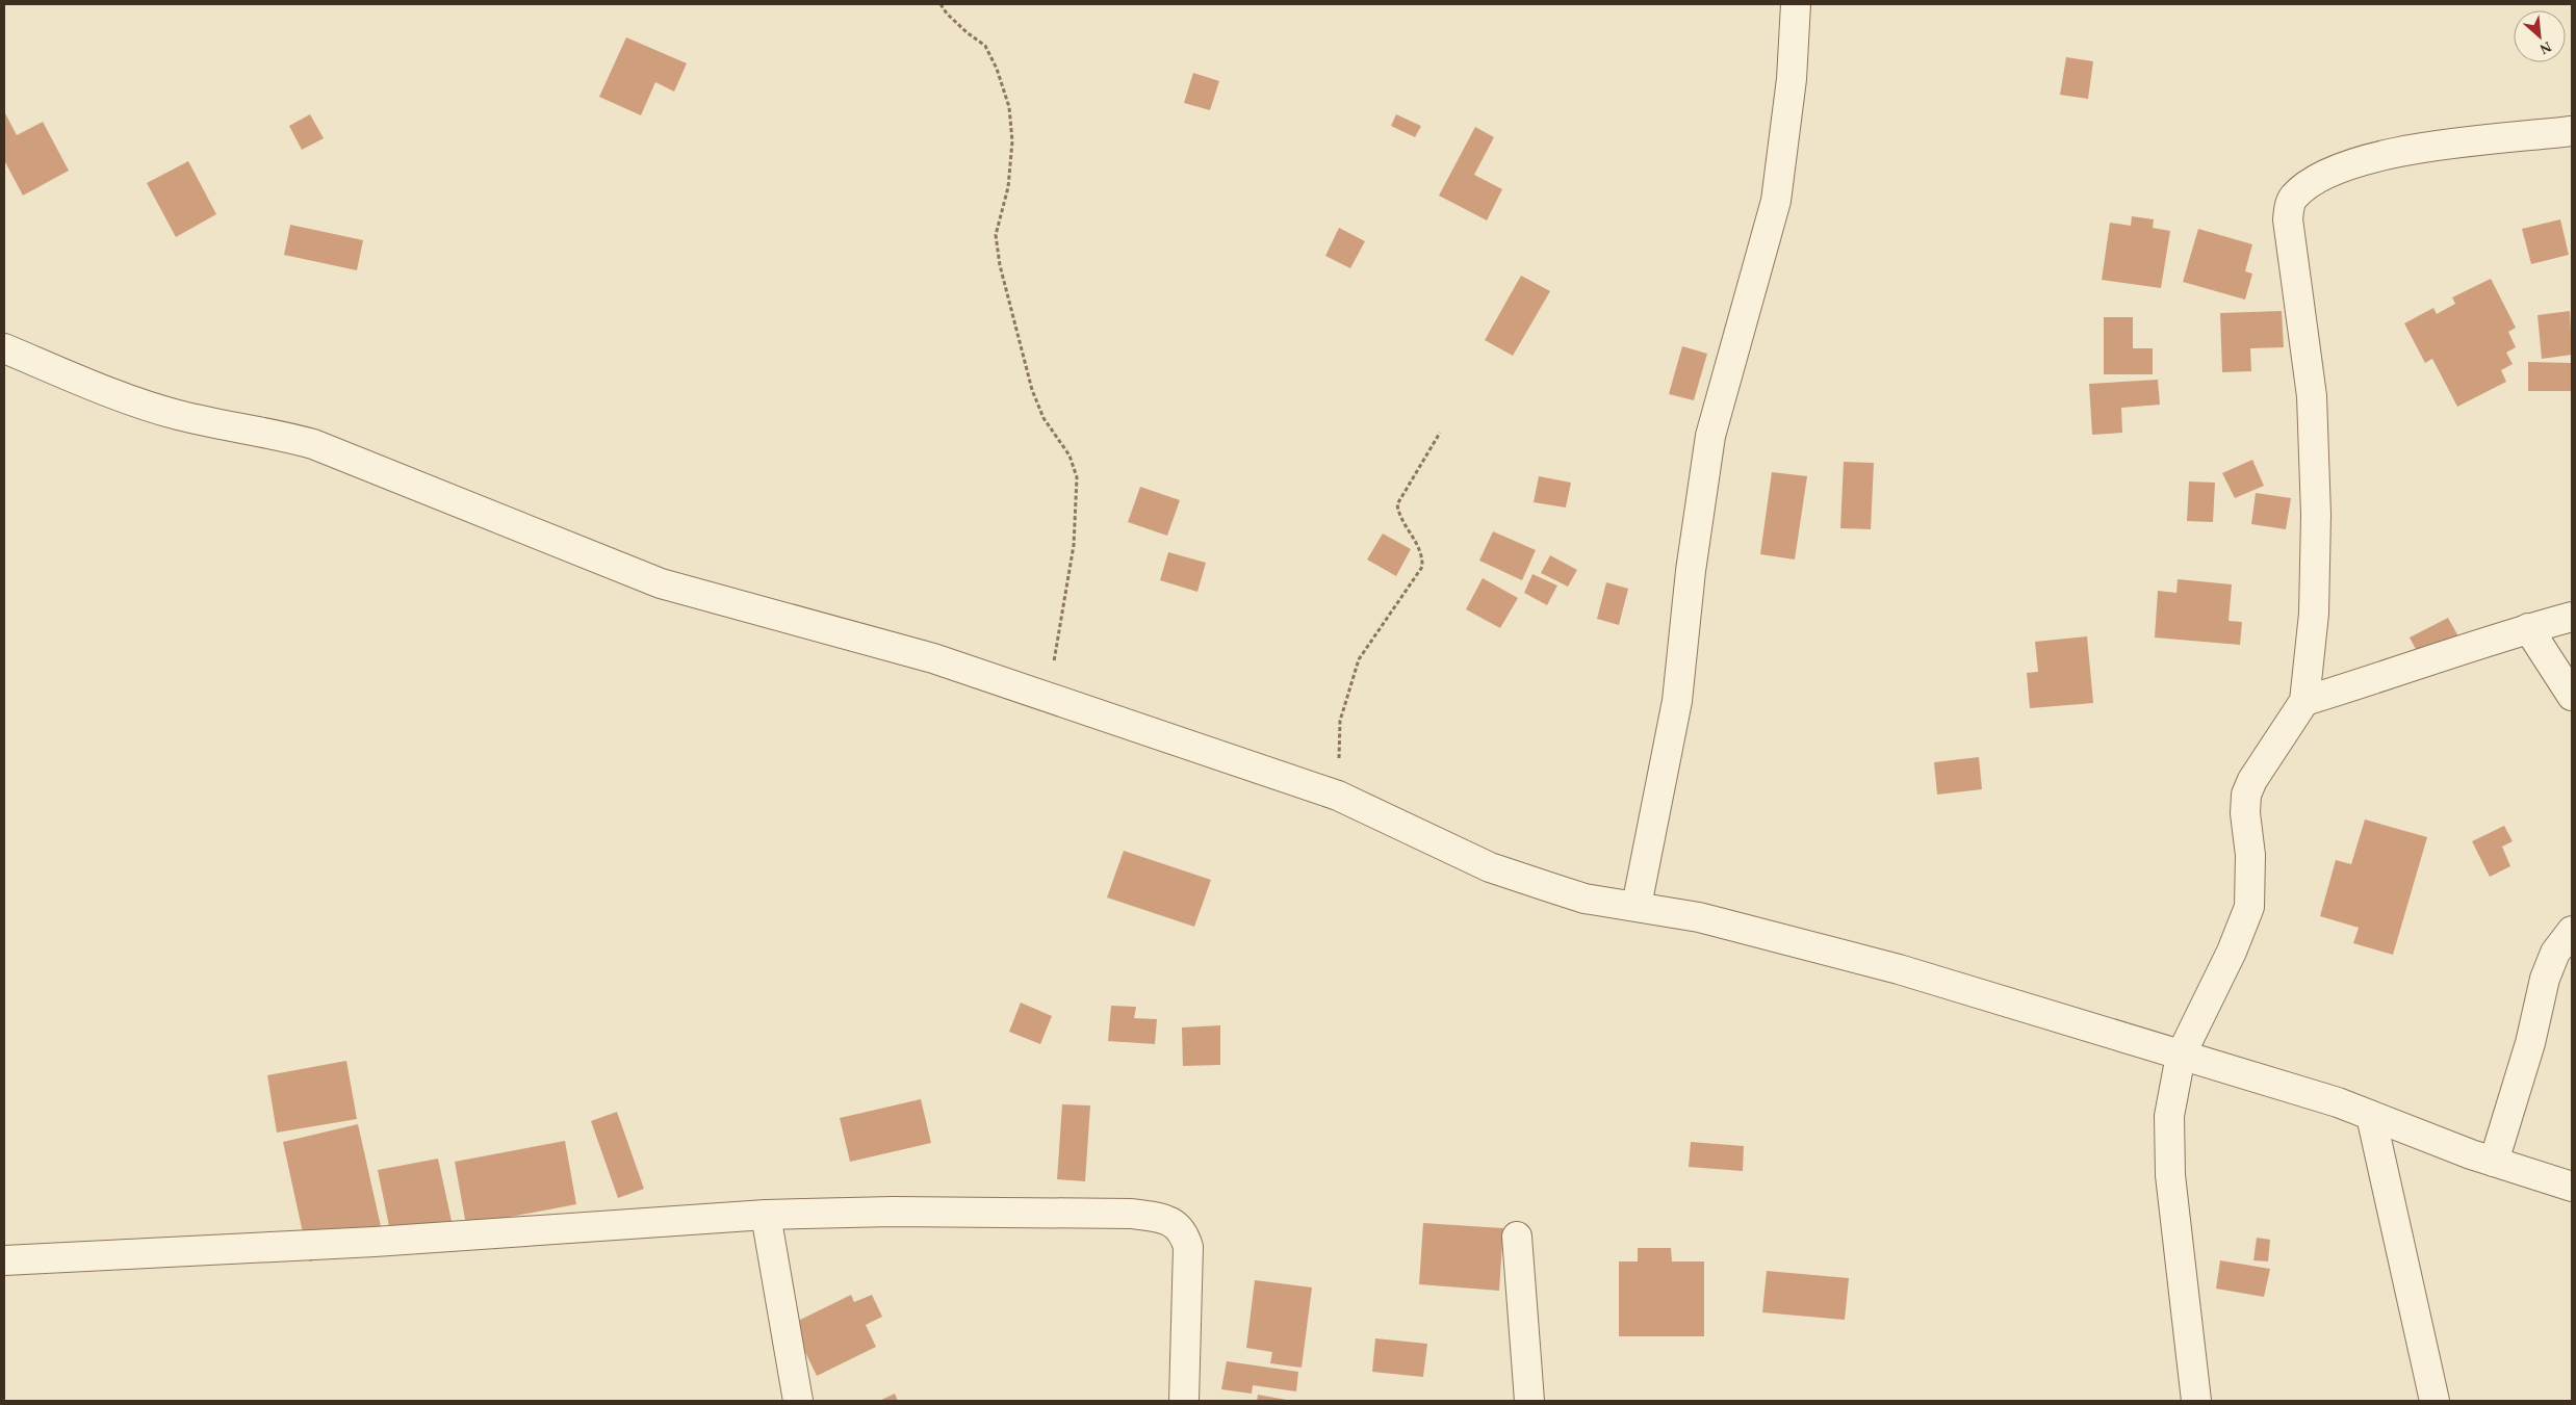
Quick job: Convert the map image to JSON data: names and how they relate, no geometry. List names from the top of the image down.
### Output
{
  "north": "bottom right"
}
